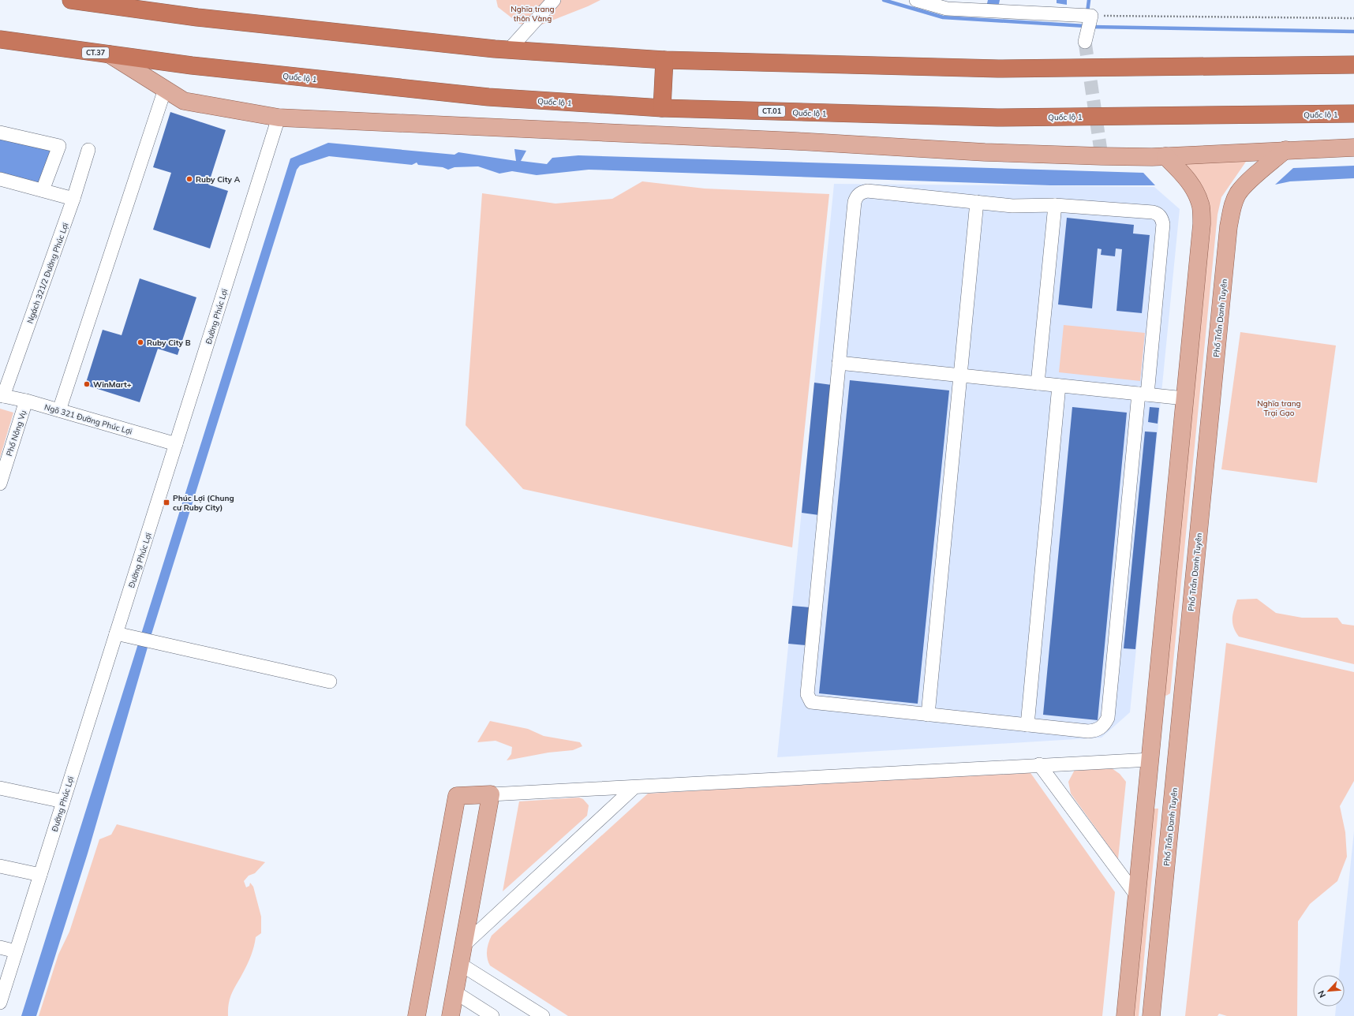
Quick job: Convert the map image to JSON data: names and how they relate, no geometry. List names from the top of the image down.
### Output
{
  "streets": {
    "highway": ["CT.37", "Quốc lộ 1", "CT.01"],
    "main road": ["Phố Trần Danh Tuyên"],
    "street": [
      "Ngách 321/2 Đường Phúc Lợi",
      "Đường Phúc Lợi",
      "Ngõ 321 Đường Phúc Lợi",
      "Phố Nông Vụ"
    ]
  },
  "crossings": [
    ["CT.37", "Quốc lộ 1"],
    ["Ngách 321/2 Đường Phúc Lợi", "Ngõ 321 Đường Phúc Lợi"],
    ["Đường Phúc Lợi", "Ngõ 321 Đường Phúc Lợi"],
    ["Ngõ 321 Đường Phúc Lợi", "Phố Nông Vụ"]
  ],
  "parks": ["Nghĩa trang thôn Vàng", "Nghĩa trang Trại Gạo"],
  "places": {
    "other": ["Ruby City A", "Ruby City B", "WinMart+"],
    "transit": ["Phúc Lợi (Chung cư Ruby City)"]
  },
  "north": "bottom left"
}
